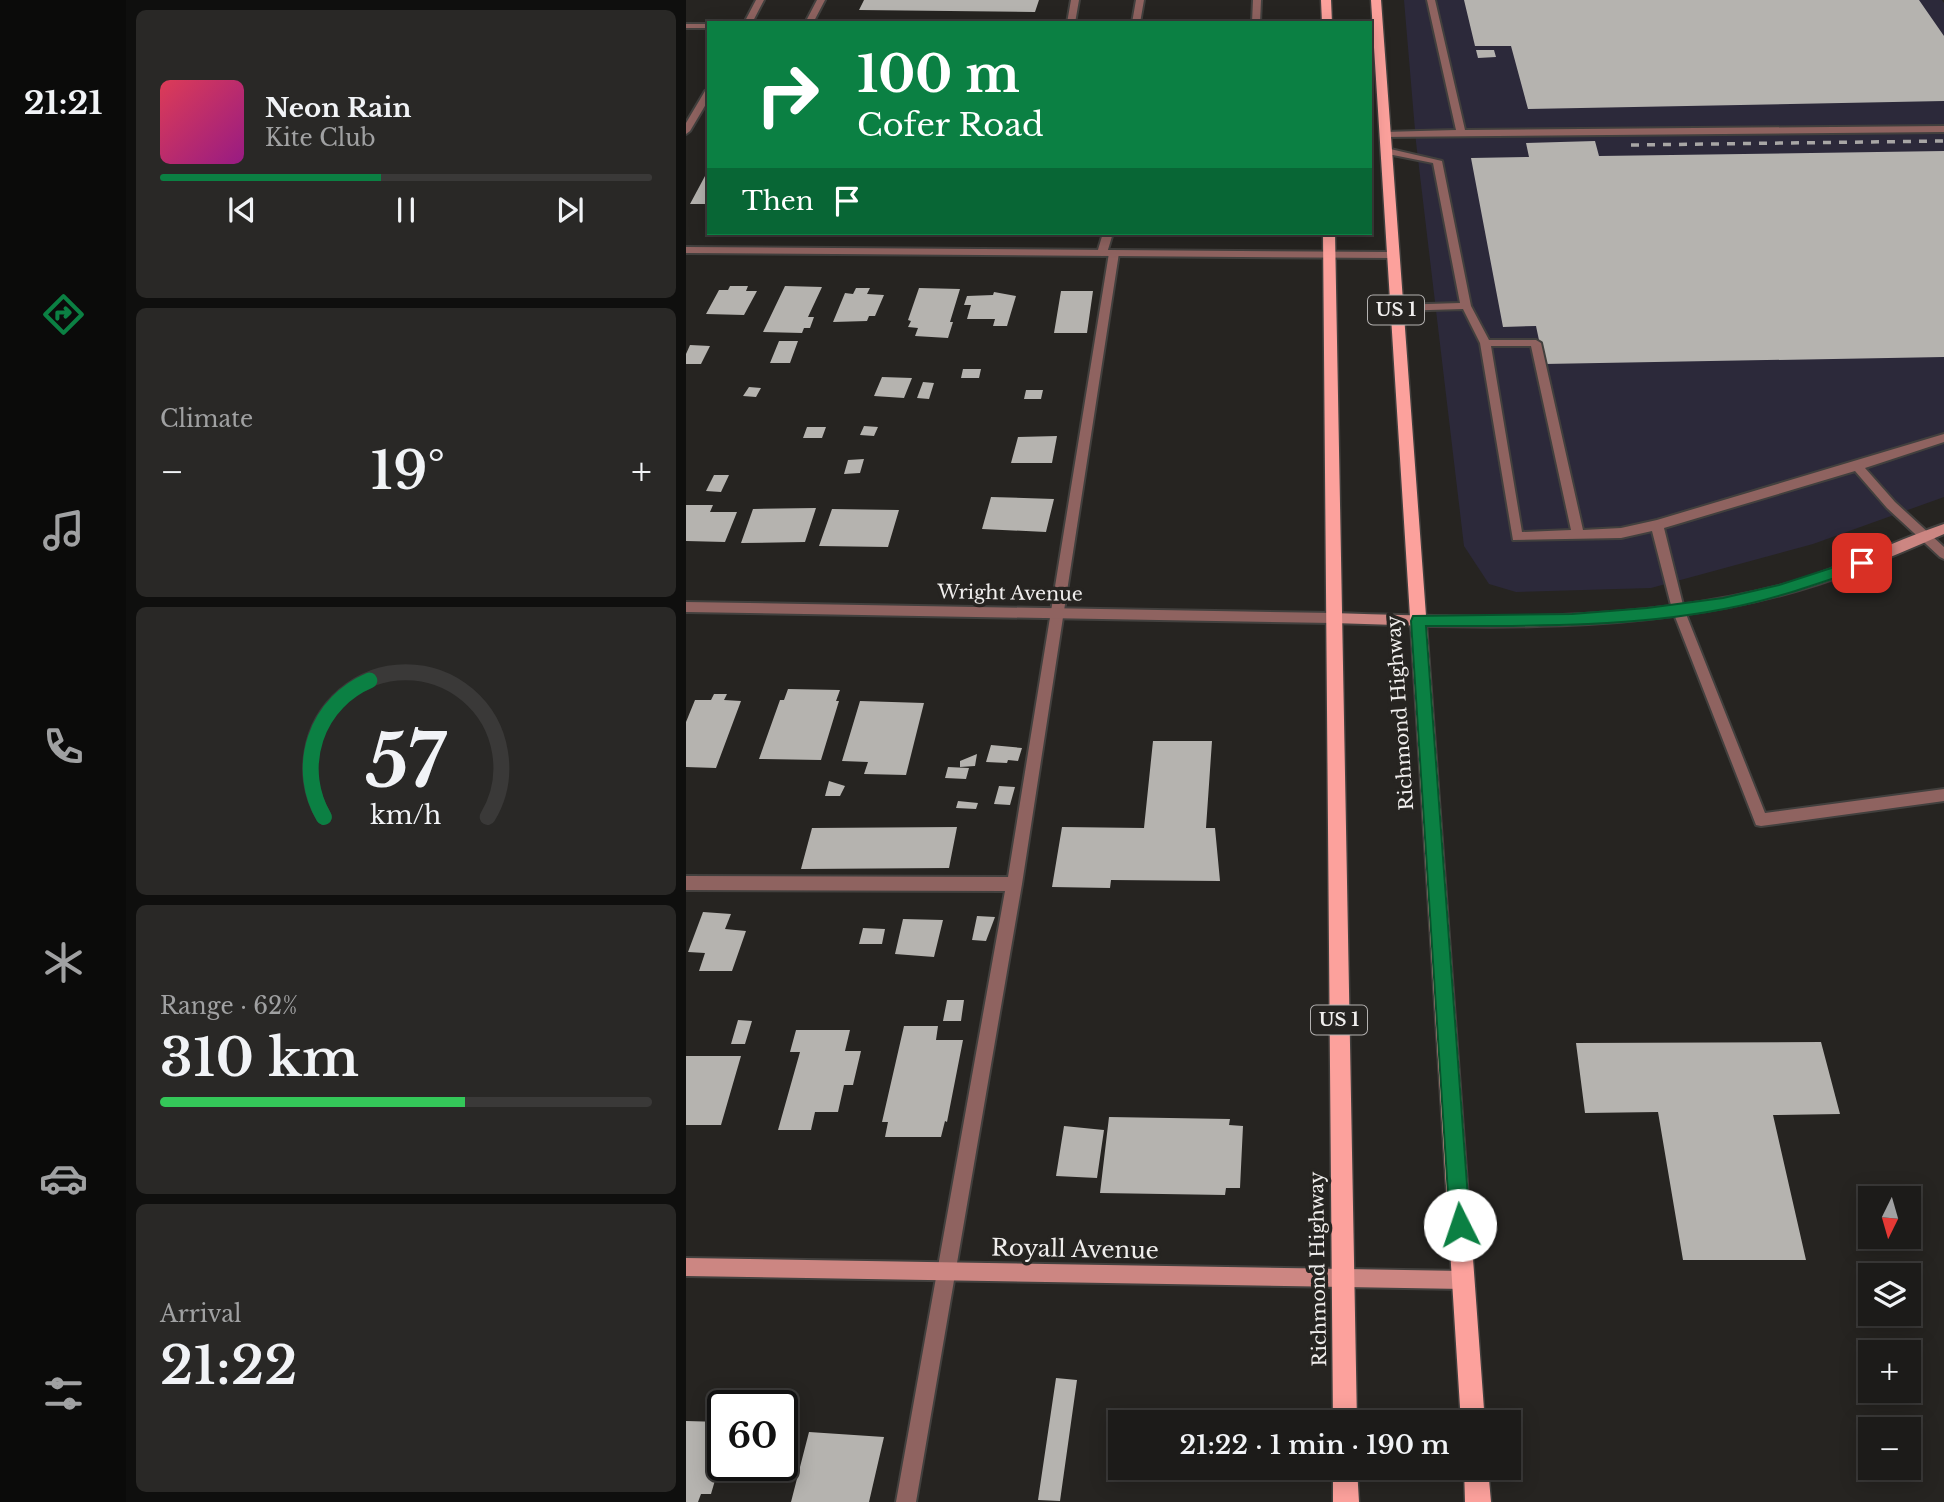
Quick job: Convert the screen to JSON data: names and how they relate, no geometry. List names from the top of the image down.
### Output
{
  "streets": {
    "main road": ["US 1", "Richmond Highway"],
    "street": ["Wright Avenue", "Royall Avenue"]
  },
  "crossings": [
    ["Wright Avenue", "Richmond Highway"],
    ["Richmond Highway", "Royall Avenue"]
  ],
  "north": "bottom",
  "page": {
    "tabs": "21:21",
    "turn": ["100 m", "Cofer Road"],
    "song": ["Neon Rain", "Kite Club"],
    "then": "Then",
    "tile": [
      "Climate",
      ["Range · 62%", "310 km"],
      ["Arrival", "21:22"]
    ],
    "heat": ["−", "19°", "+"],
    "map_buttons": ["+", "−"],
    "limit": "60",
    "trip": "21:22 · 1 min · 190 m",
    "gauge": ["57", "km/h"]
  }
}
